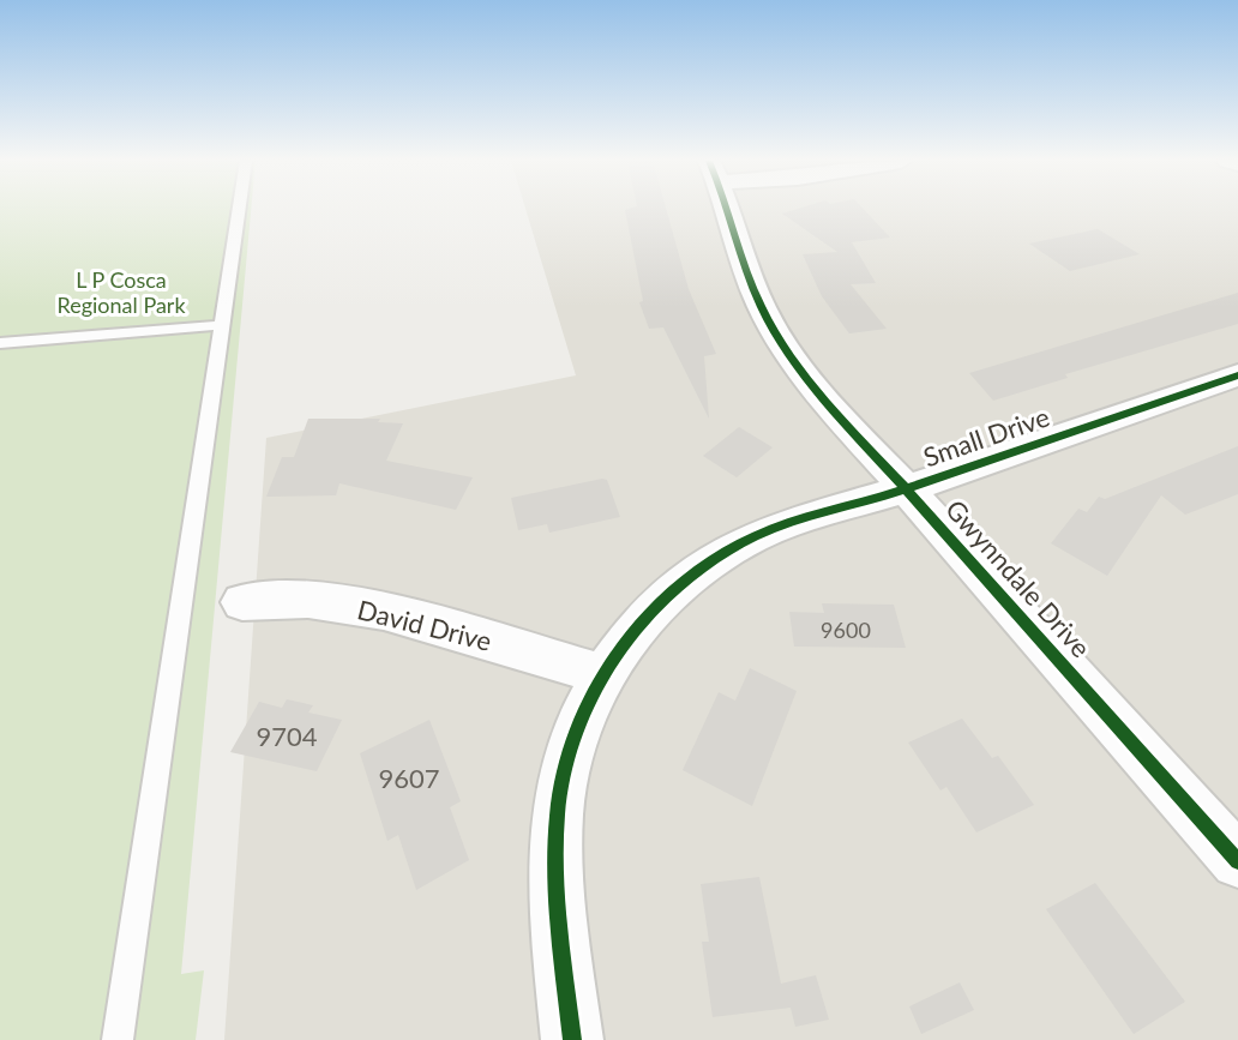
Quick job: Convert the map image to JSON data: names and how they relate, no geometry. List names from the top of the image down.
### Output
{
  "streets": {
    "street": ["Small Drive", "Gwynndale Drive", "David Drive"]
  },
  "crossings": [
    ["Small Drive", "Gwynndale Drive"],
    ["Small Drive", "David Drive"]
  ],
  "parks": ["L P Cosca Regional Park"],
  "house_numbers": ["9600", "9704", "9607"]
}
